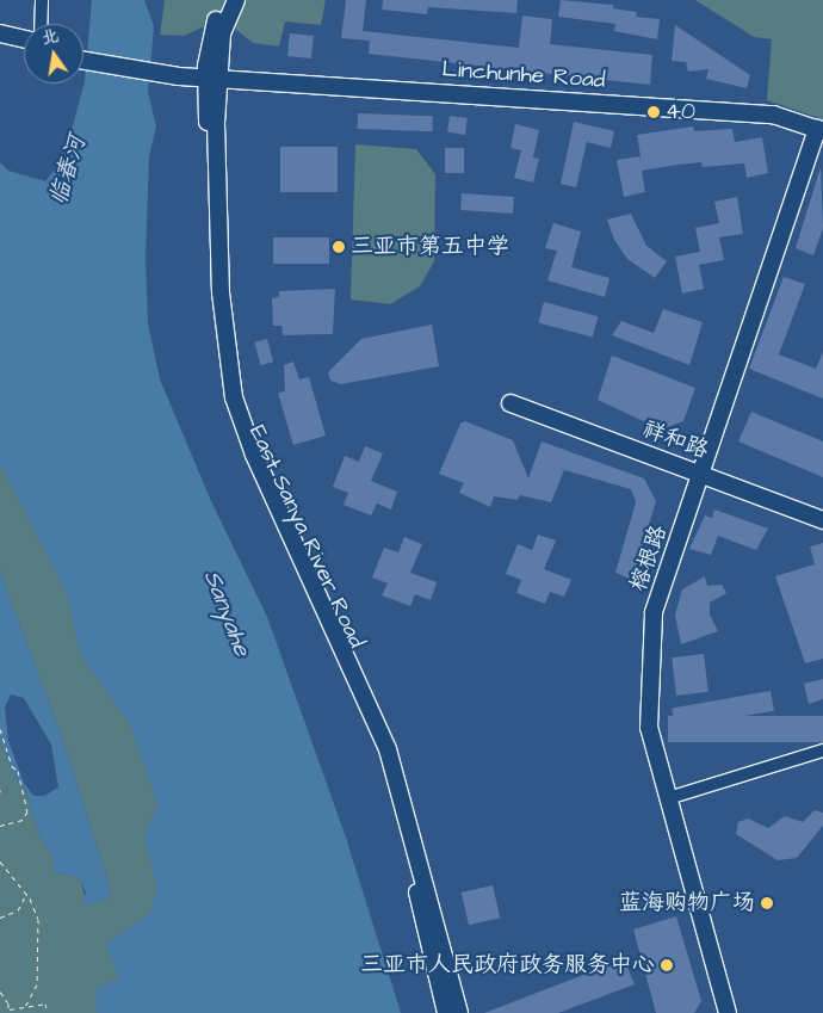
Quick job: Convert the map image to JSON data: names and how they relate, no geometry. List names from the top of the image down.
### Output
{
  "streets": {
    "main road": [
      "Linchunhe Road",
      "祥和路",
      "East Sanya River Road",
      "榕根路"
    ]
  },
  "crossings": [
    ["Linchunhe Road", "East Sanya River Road"],
    ["Linchunhe Road", "榕根路"],
    ["祥和路", "榕根路"]
  ],
  "water": ["临春河", "Sanyahe"],
  "places": [
    "40",
    "三亚市第五中学",
    "蓝海购物广场",
    "三亚市人民政府政务服务中心"
  ],
  "north": "top"
}
